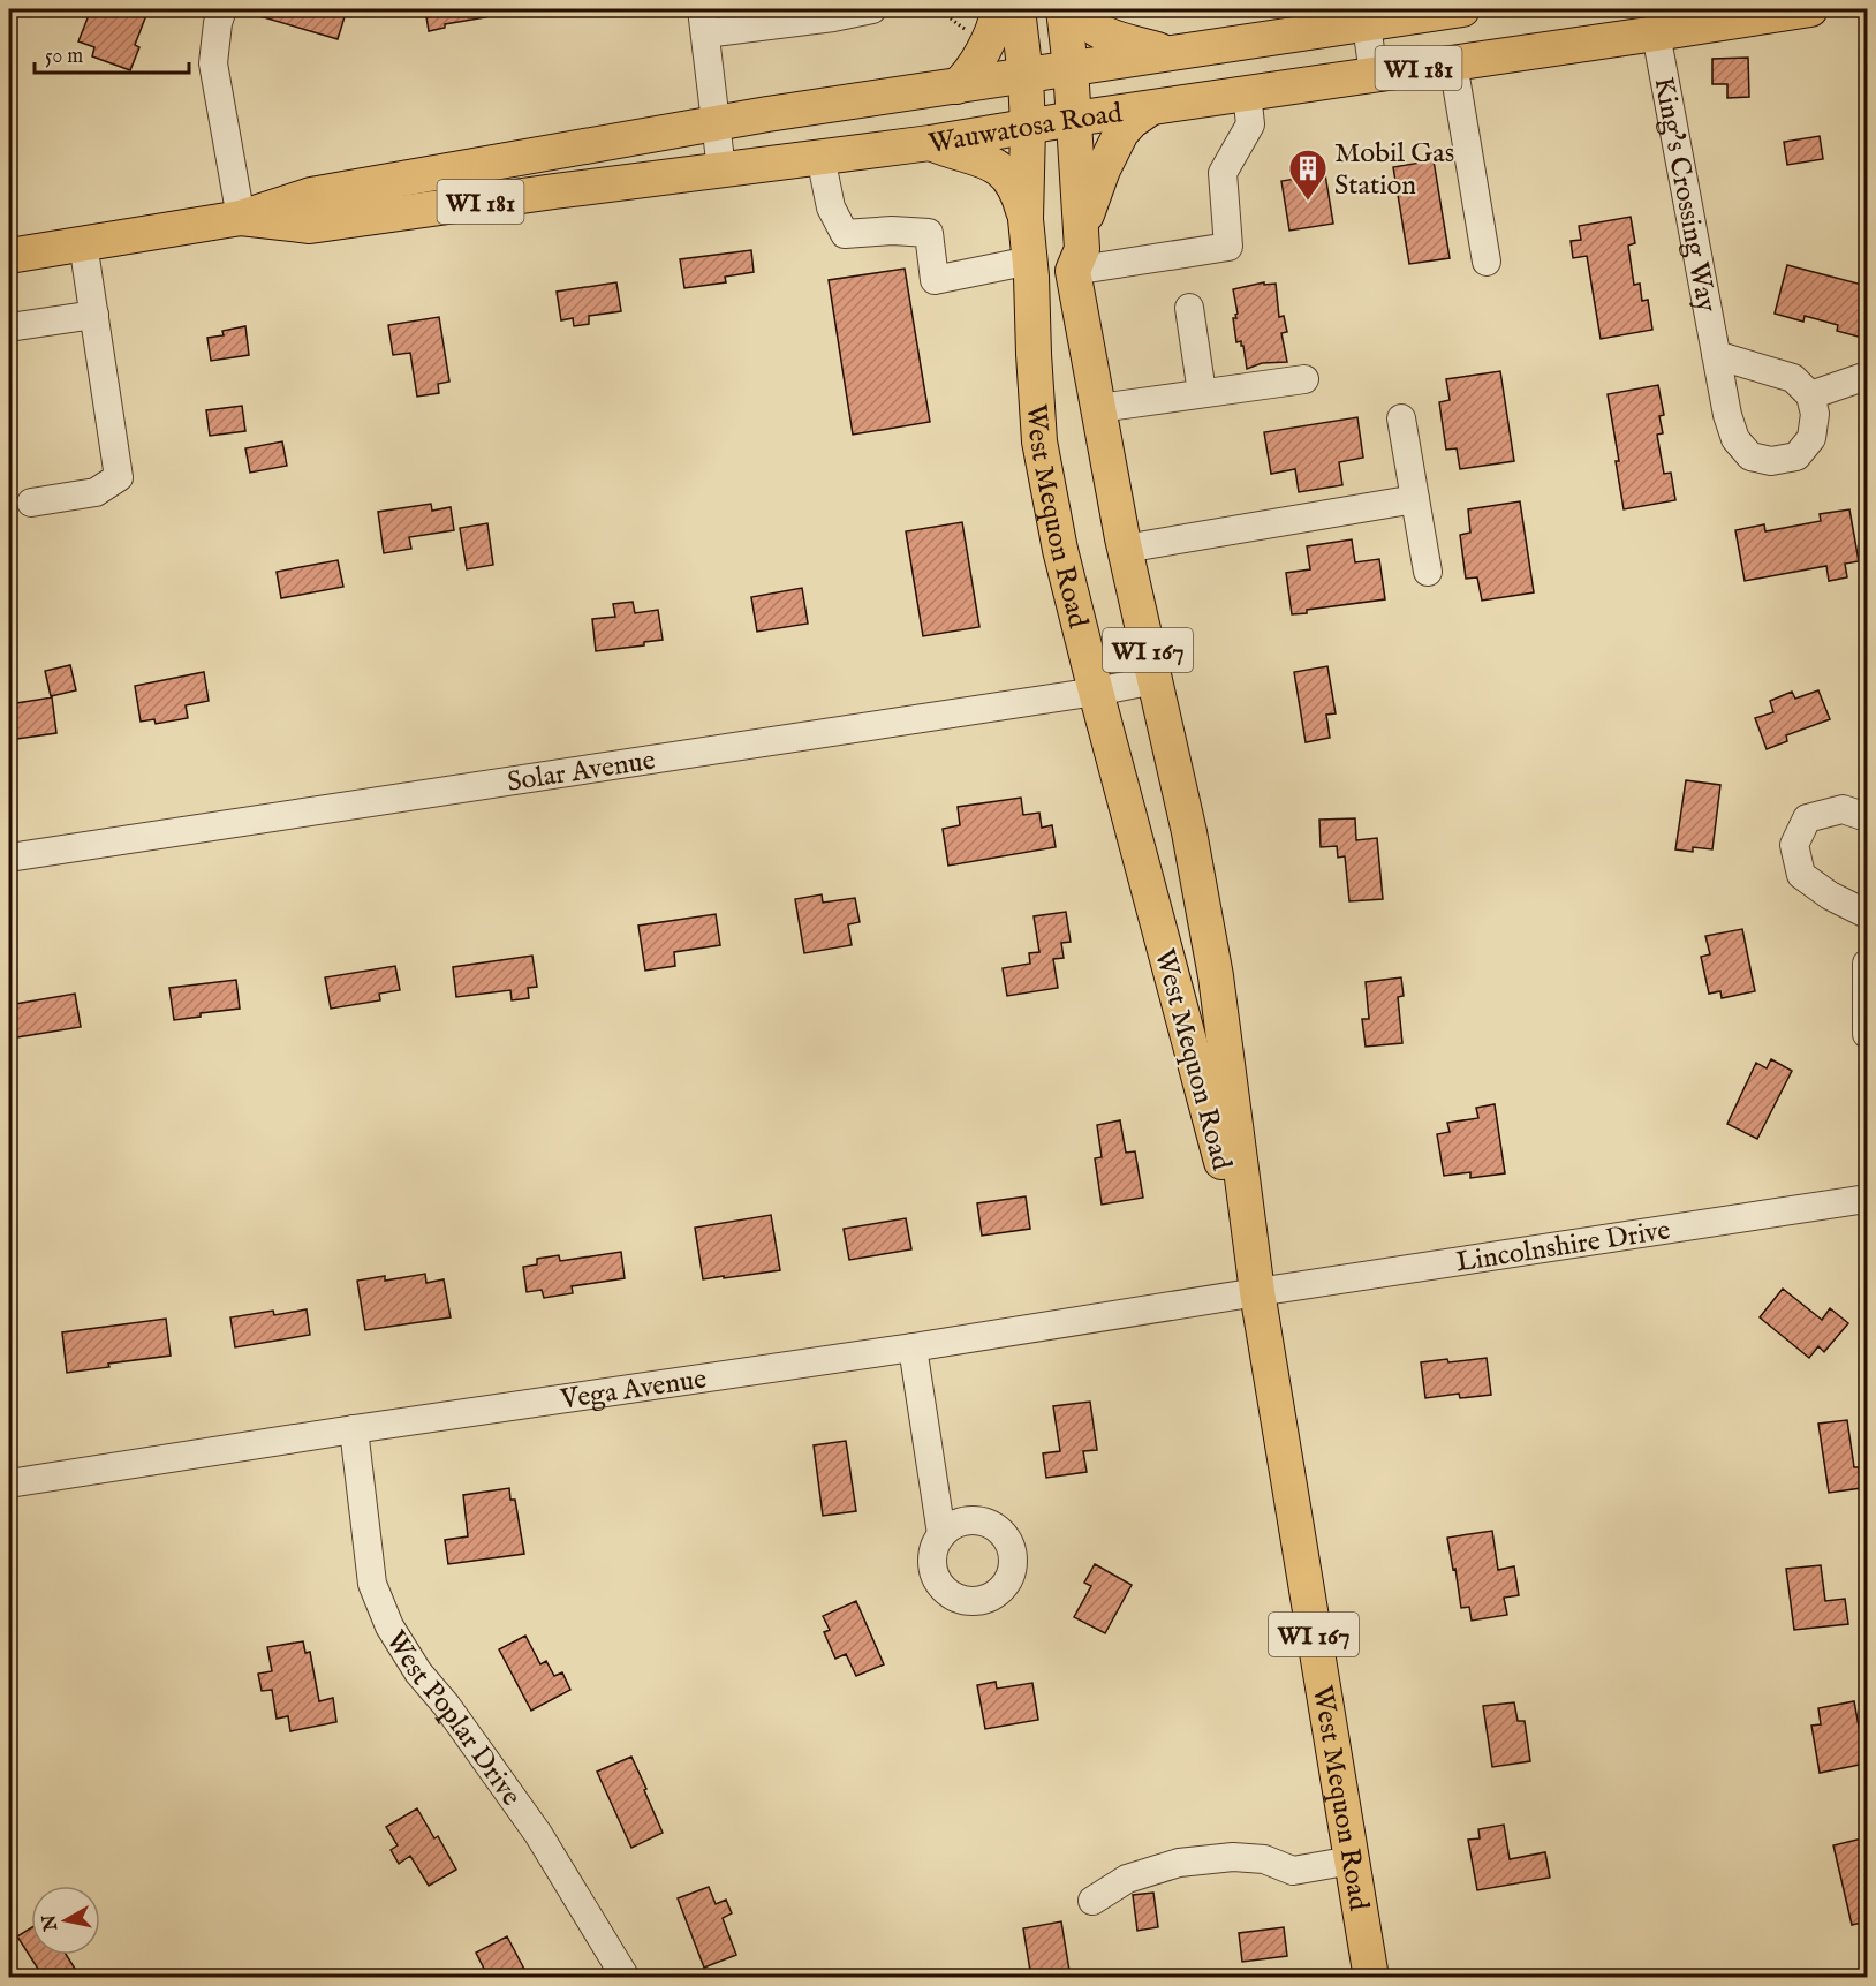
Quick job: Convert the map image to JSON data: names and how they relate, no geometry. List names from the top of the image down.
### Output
{
  "streets": {
    "main road": [
      "WI 181",
      "Wauwatosa Road",
      "West Mequon Road",
      "WI 167"
    ],
    "street": [
      "King's Crossing Way",
      "Solar Avenue",
      "Lincolnshire Drive",
      "Vega Avenue",
      "West Poplar Drive"
    ]
  },
  "crossings": [
    ["Wauwatosa Road", "King's Crossing Way"],
    ["Wauwatosa Road", "West Mequon Road"],
    ["West Mequon Road", "Solar Avenue"],
    ["West Mequon Road", "Lincolnshire Drive"],
    ["West Mequon Road", "Vega Avenue"],
    ["Lincolnshire Drive", "Vega Avenue"],
    ["Vega Avenue", "West Poplar Drive"]
  ],
  "places": {
    "building": ["Mobil Gas Station"]
  },
  "scale_bar": "50 m",
  "north": "left"
}
